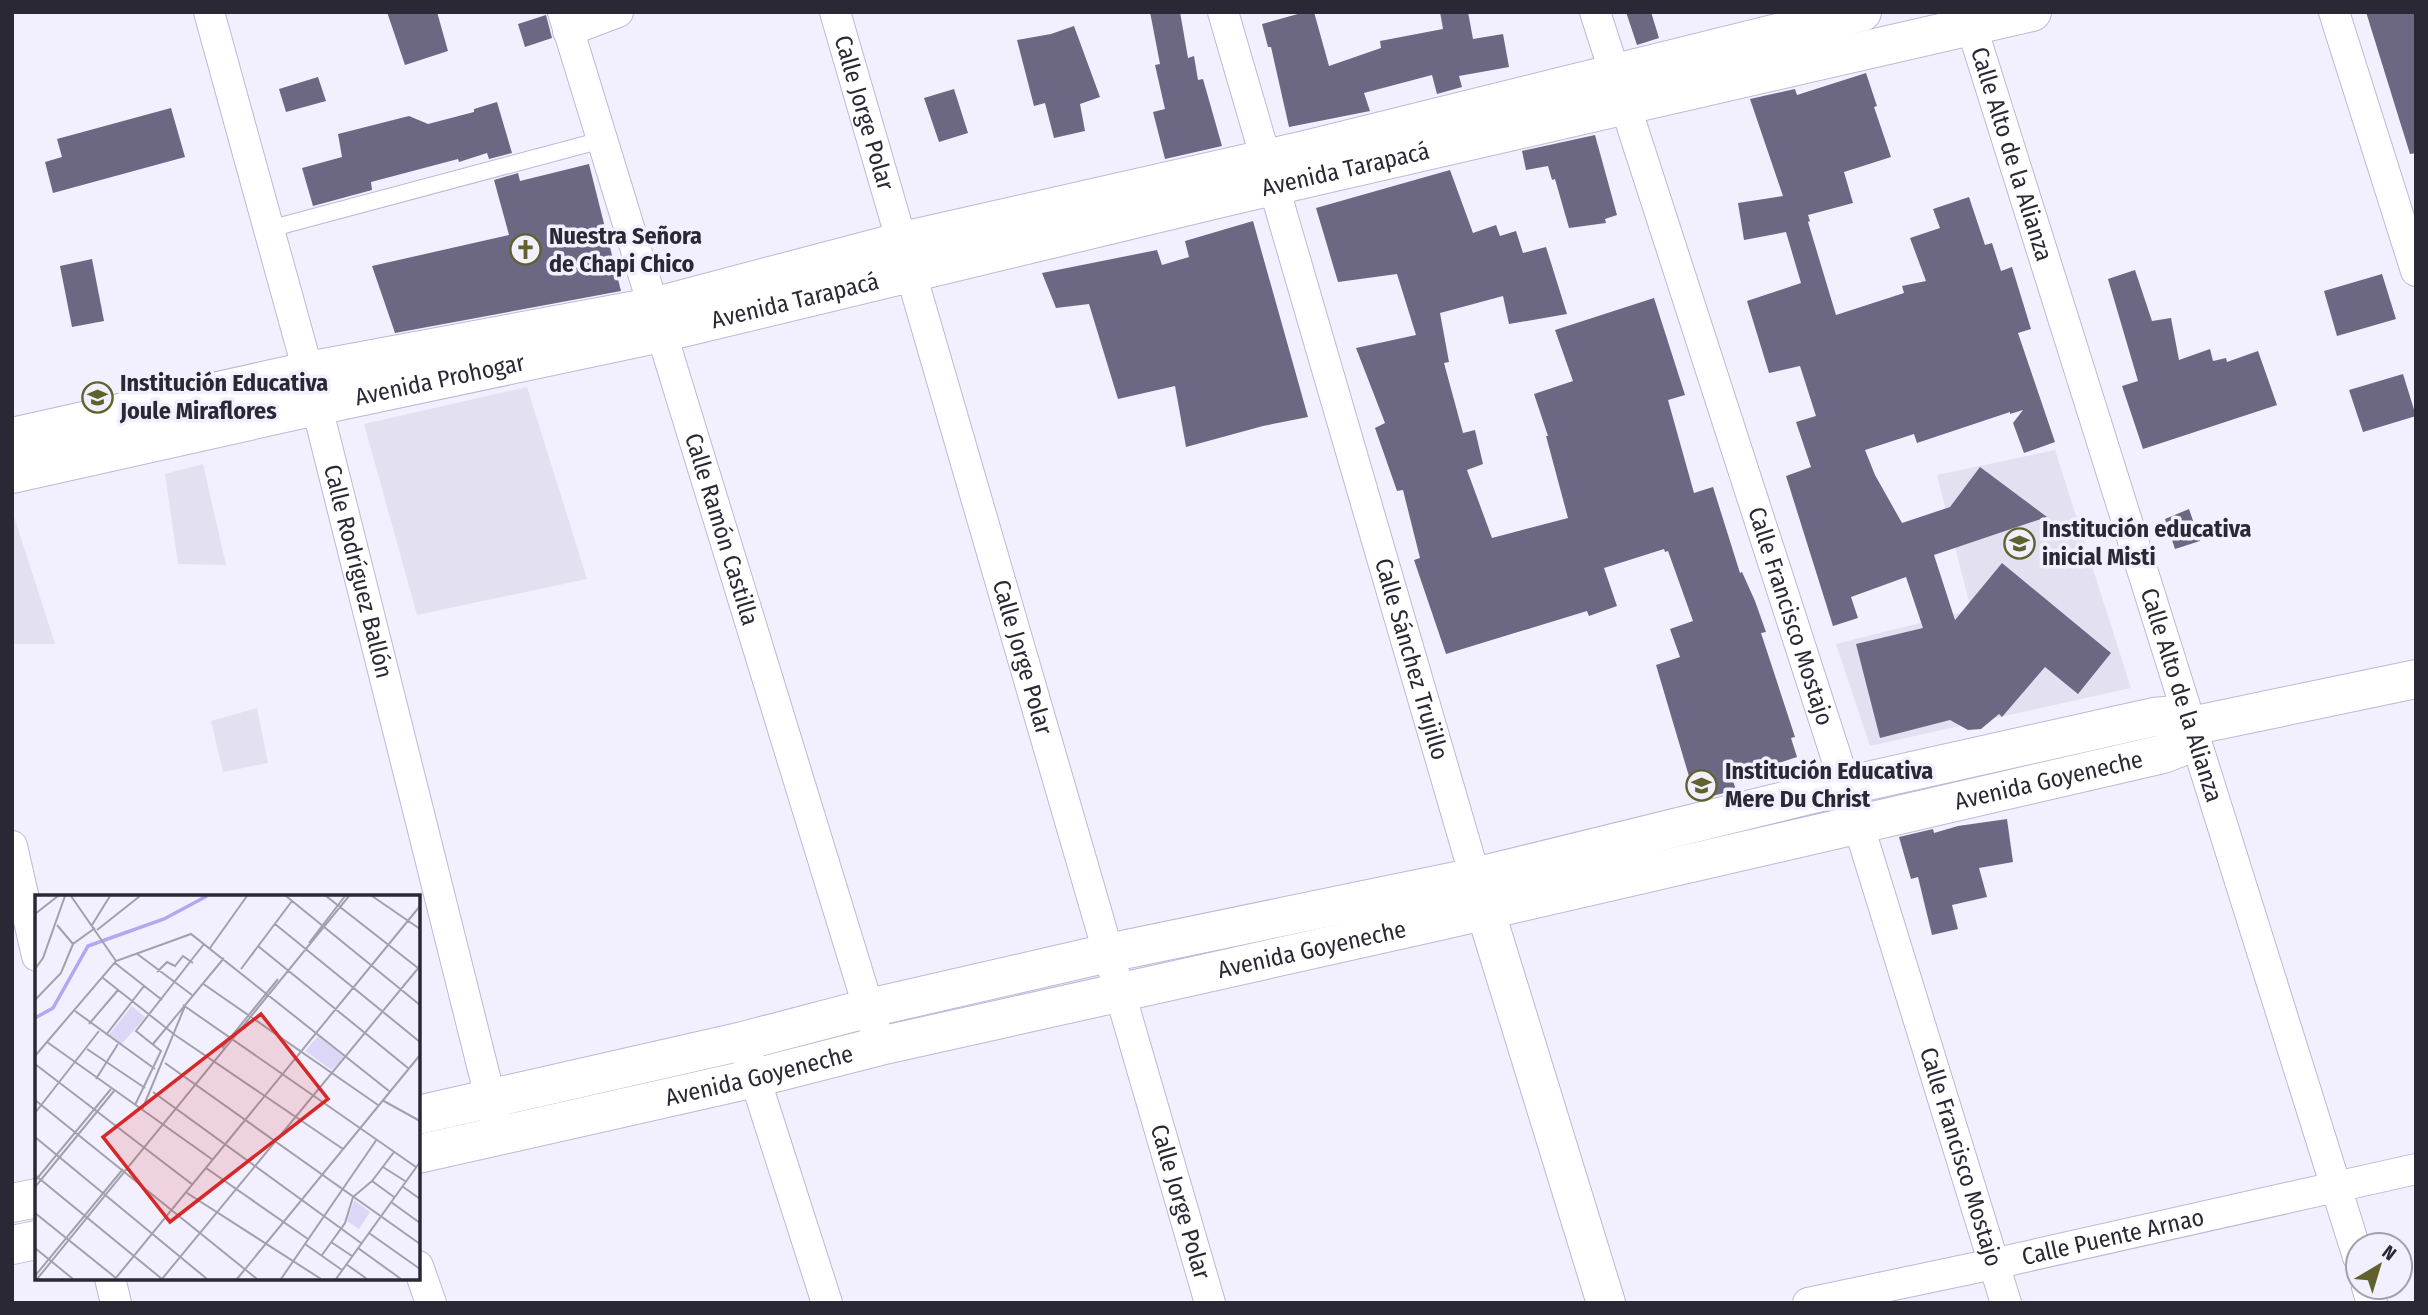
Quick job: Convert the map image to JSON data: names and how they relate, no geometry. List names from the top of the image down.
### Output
{
  "streets": {
    "main road": [
      "Avenida Tarapacá",
      "Avenida Prohogar",
      "Calle Sánchez Trujillo",
      "Avenida Goyeneche"
    ],
    "street": [
      "Calle Jorge Polar",
      "Calle Alto de la Alianza",
      "Calle Ramón Castilla",
      "Calle Rodríguez Ballón",
      "Calle Francisco Mostajo",
      "Calle Puente Arnao"
    ]
  },
  "crossings": [
    ["Calle Jorge Polar", "Avenida Tarapacá"],
    ["Calle Jorge Polar", "Avenida Goyeneche"],
    ["Calle Alto de la Alianza", "Avenida Tarapacá"],
    ["Calle Alto de la Alianza", "Avenida Goyeneche"],
    ["Calle Alto de la Alianza", "Calle Puente Arnao"],
    ["Avenida Tarapacá", "Avenida Prohogar"],
    ["Avenida Tarapacá", "Calle Ramón Castilla"],
    ["Avenida Tarapacá", "Calle Francisco Mostajo"],
    ["Avenida Tarapacá", "Calle Sánchez Trujillo"],
    ["Avenida Prohogar", "Calle Ramón Castilla"],
    ["Avenida Prohogar", "Calle Rodríguez Ballón"],
    ["Calle Ramón Castilla", "Avenida Goyeneche"],
    ["Calle Rodríguez Ballón", "Avenida Goyeneche"],
    ["Calle Francisco Mostajo", "Avenida Goyeneche"],
    ["Calle Francisco Mostajo", "Calle Puente Arnao"],
    ["Calle Sánchez Trujillo", "Avenida Goyeneche"]
  ],
  "places": {
    "church": ["Nuestra Señora de Chapi Chico"],
    "school or university": ["Institución Educativa Joule Miraflores", "Institución educativa inicial Misti", "Institución Educativa Mere Du Christ"]
  },
  "north": "top right"
}
